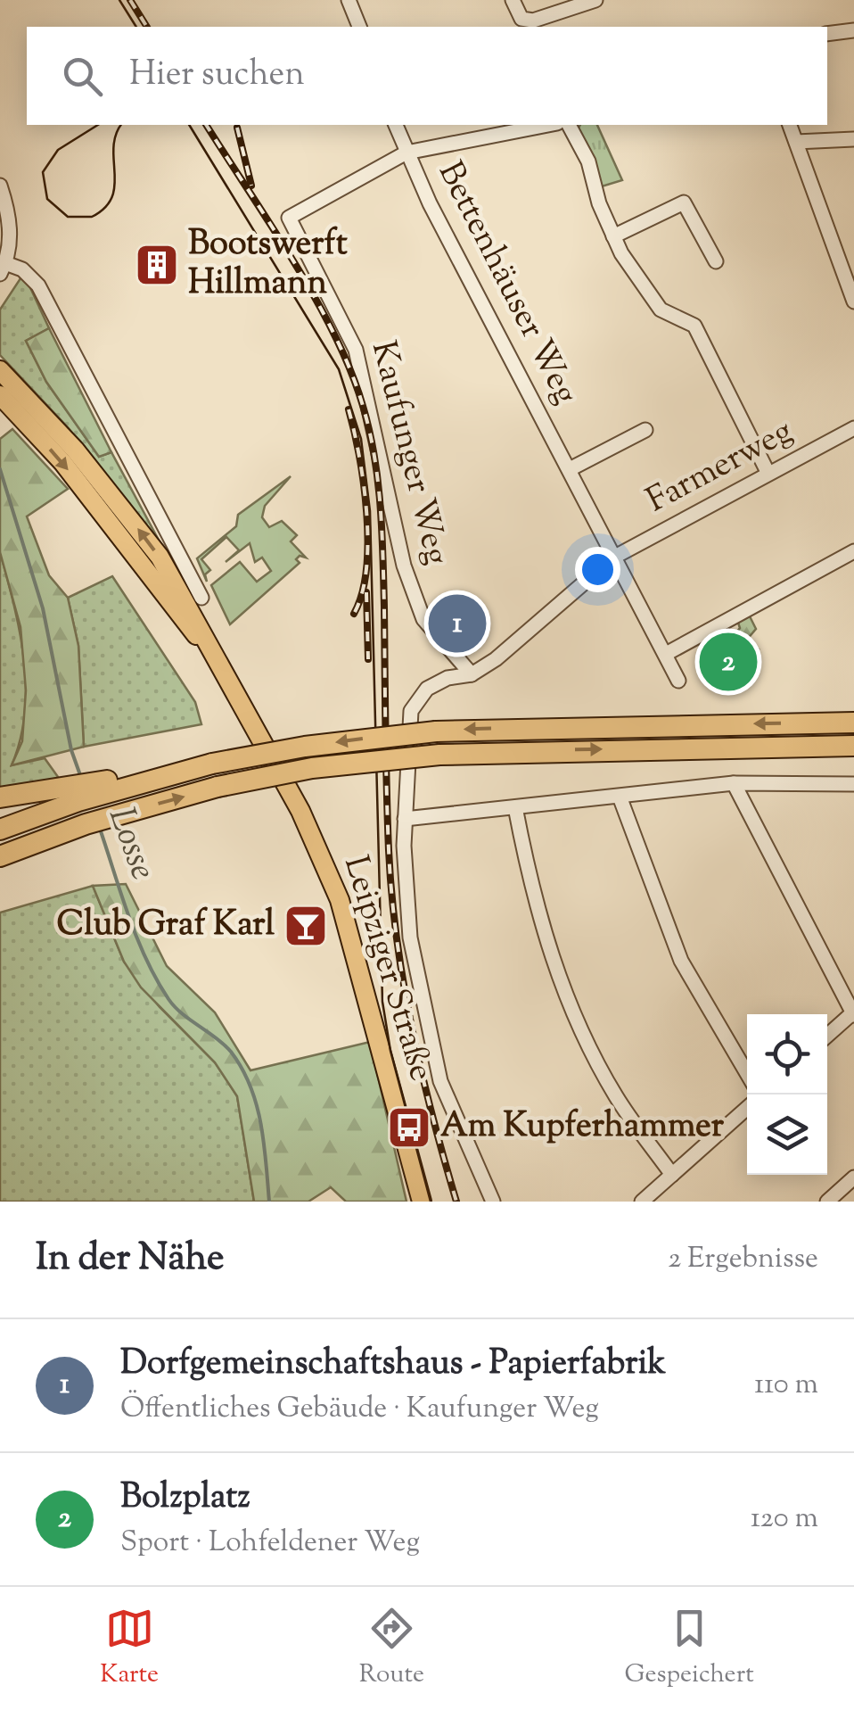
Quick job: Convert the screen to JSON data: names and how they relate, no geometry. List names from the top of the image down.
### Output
{
  "streets": {
    "main road": ["Leipziger Straße"],
    "street": ["Bettenhäuser Weg", "Kaufunger Weg", "Farmerweg"]
  },
  "crossings": [
    ["Bettenhäuser Weg", "Kaufunger Weg"],
    ["Bettenhäuser Weg", "Farmerweg"]
  ],
  "water": ["Losse"],
  "places": {
    "building": ["Bootswerft Hillmann"],
    "bar": ["Club Graf Karl"],
    "bus stop": ["Am Kupferhammer"]
  },
  "page": {
    "search": "Hier suchen",
    "pins": ["1", "2"],
    "heading": ["In der Nähe", "2 Ergebnisse"],
    "list": [
      {
        "mark": "1",
        "name": "Dorfgemeinschaftshaus - Papierfabrik",
        "note": "Öffentliches Gebäude · Kaufunger Weg",
        "value": "110 m"
      },
      {
        "mark": "2",
        "name": "Bolzplatz",
        "note": "Sport · Lohfeldener Weg",
        "value": "120 m"
      }
    ],
    "nav": ["Karte", "Route", "Gespeichert"]
  }
}
